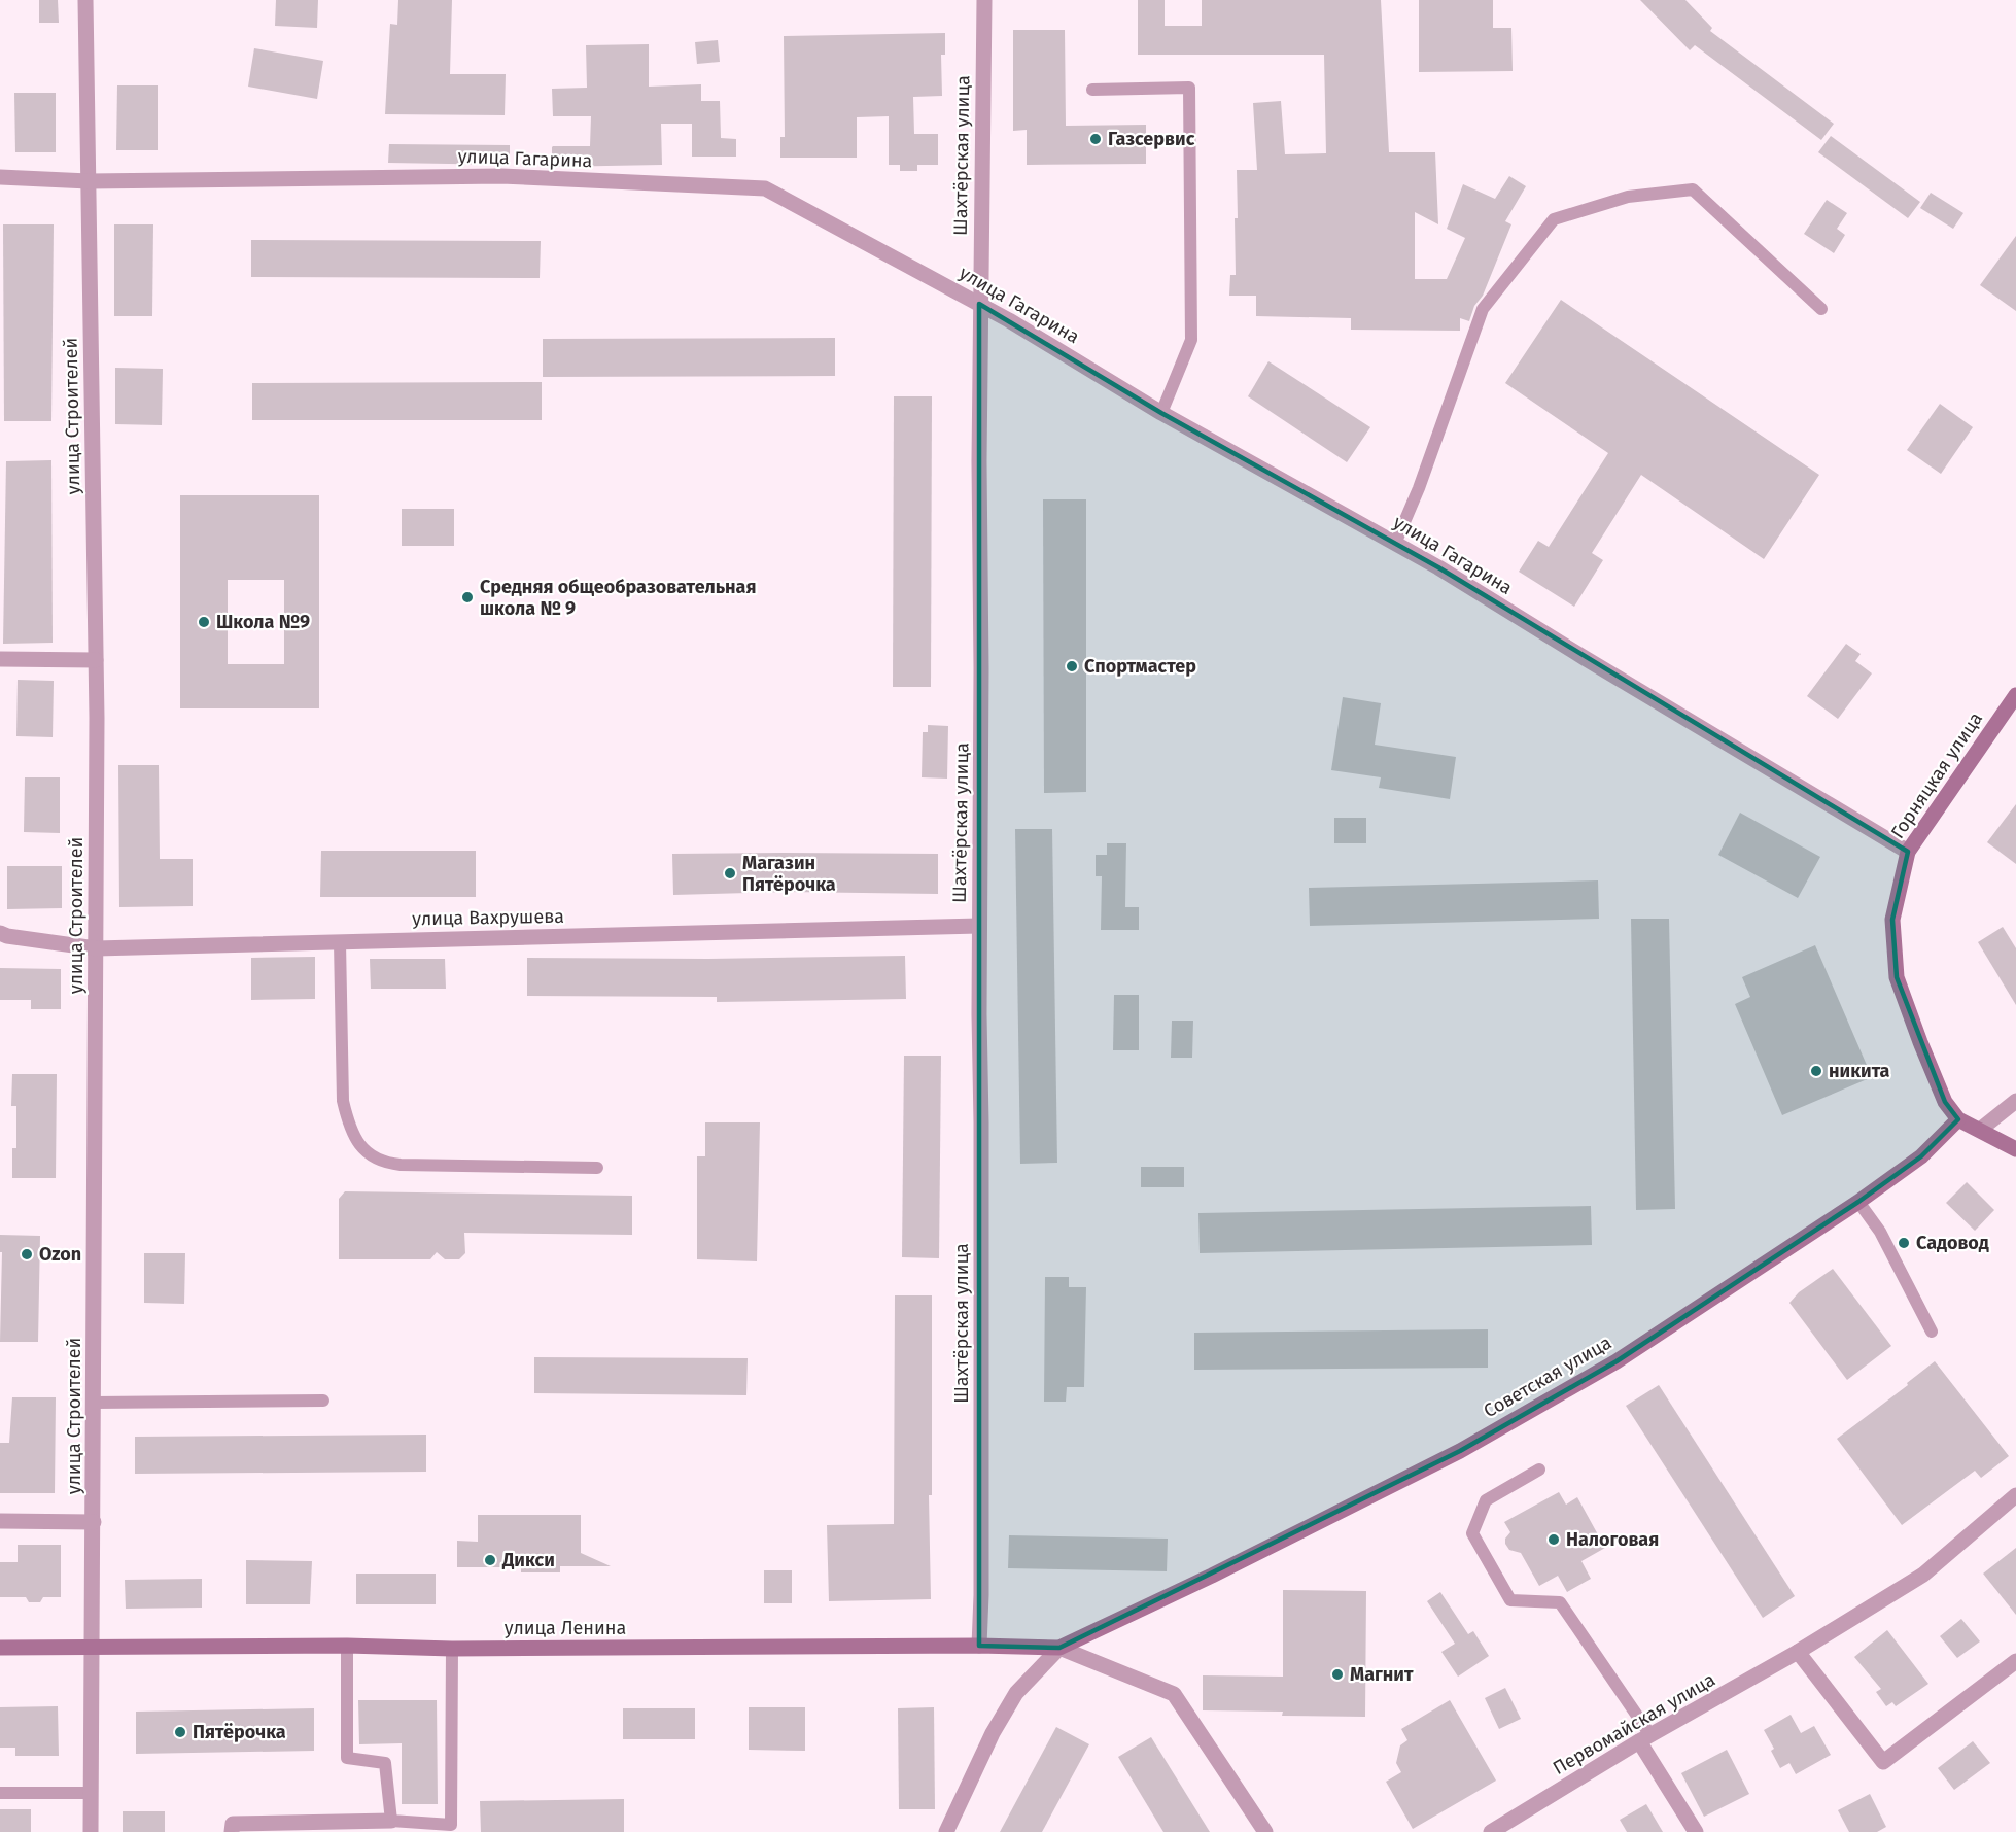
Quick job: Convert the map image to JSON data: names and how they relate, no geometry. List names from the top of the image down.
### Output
{
  "streets": {
    "main road": ["Горняцкая улица", "Советская улица", "улица Ленина"],
    "street": [
      "Шахтёрская улица",
      "улица Гагарина",
      "улица Строителей",
      "улица Вахрушева",
      "Первомайская улица"
    ]
  },
  "crossings": [
    ["Шахтёрская улица", "улица Гагарина"],
    ["Шахтёрская улица", "улица Вахрушева"],
    ["Шахтёрская улица", "улица Ленина"],
    ["улица Гагарина", "улица Строителей"],
    ["улица Гагарина", "Горняцкая улица"],
    ["улица Строителей", "улица Вахрушева"],
    ["улица Строителей", "улица Ленина"],
    ["Горняцкая улица", "Советская улица"],
    ["Советская улица", "улица Ленина"]
  ],
  "places": [
    "Газсервис",
    "Средняя общеобразовательная школа № 9",
    "Школа №9",
    "Спортмастер",
    "Магазин Пятёрочка",
    "никита",
    "Садовод",
    "Ozon",
    "Налоговая",
    "Дикси",
    "Магнит",
    "Пятёрочка"
  ]
}
